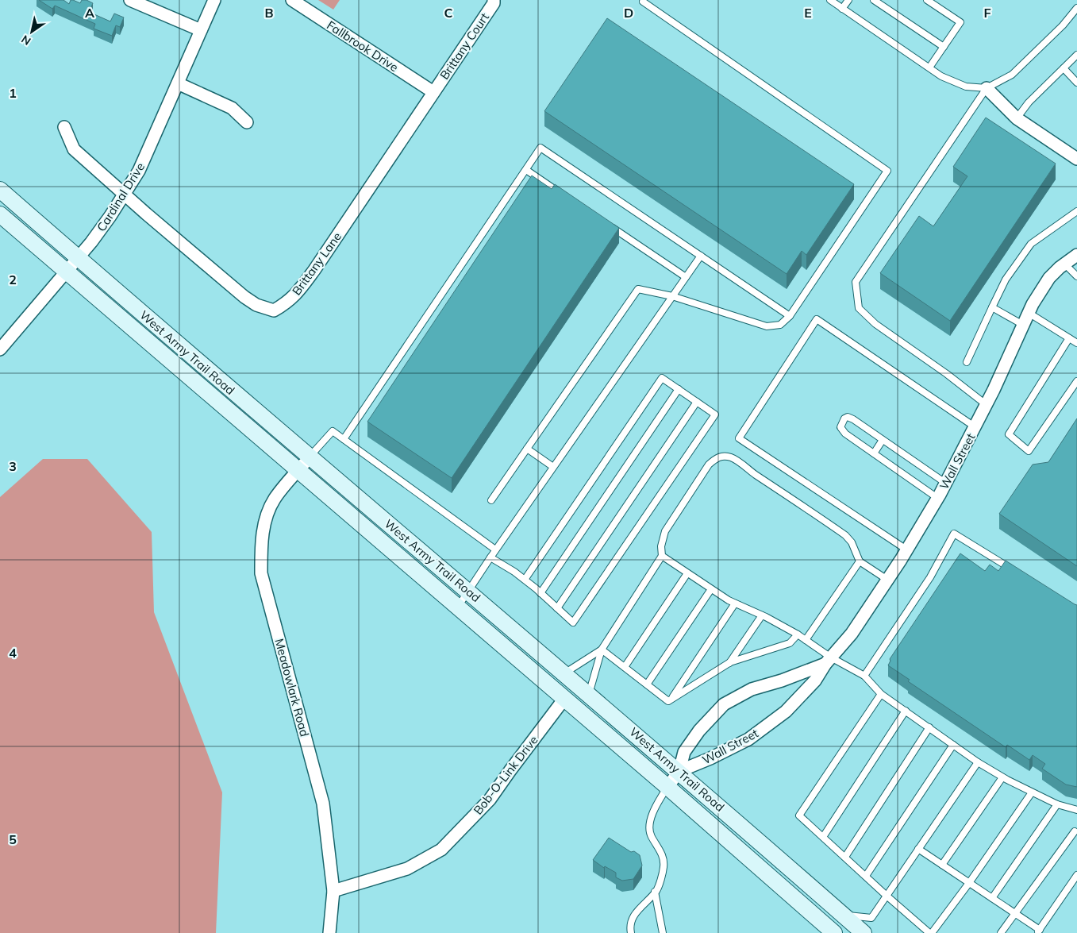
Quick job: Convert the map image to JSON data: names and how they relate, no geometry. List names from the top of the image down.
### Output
{
  "streets": {
    "main road": ["West Army Trail Road"],
    "street": [
      "Fallbrook Drive",
      "Brittany Court",
      "Cardinal Drive",
      "Brittany Lane",
      "Wall Street",
      "Meadowlark Road",
      "Bob-O-Link Drive"
    ]
  },
  "crossings": [
    ["Fallbrook Drive", "Brittany Court"],
    ["Fallbrook Drive", "Brittany Lane"],
    ["Brittany Court", "Brittany Lane"],
    ["Cardinal Drive", "Brittany Lane"],
    ["Cardinal Drive", "West Army Trail Road"],
    ["West Army Trail Road", "Wall Street"],
    ["West Army Trail Road", "Meadowlark Road"],
    ["West Army Trail Road", "Bob-O-Link Drive"],
    ["Meadowlark Road", "Bob-O-Link Drive"]
  ],
  "north": "bottom left",
  "grid": {
    "columns": [
      "A",
      "B",
      "C",
      "D",
      "E",
      "F"
    ],
    "rows": [
      "1",
      "2",
      "3",
      "4",
      "5"
    ]
  }
}
